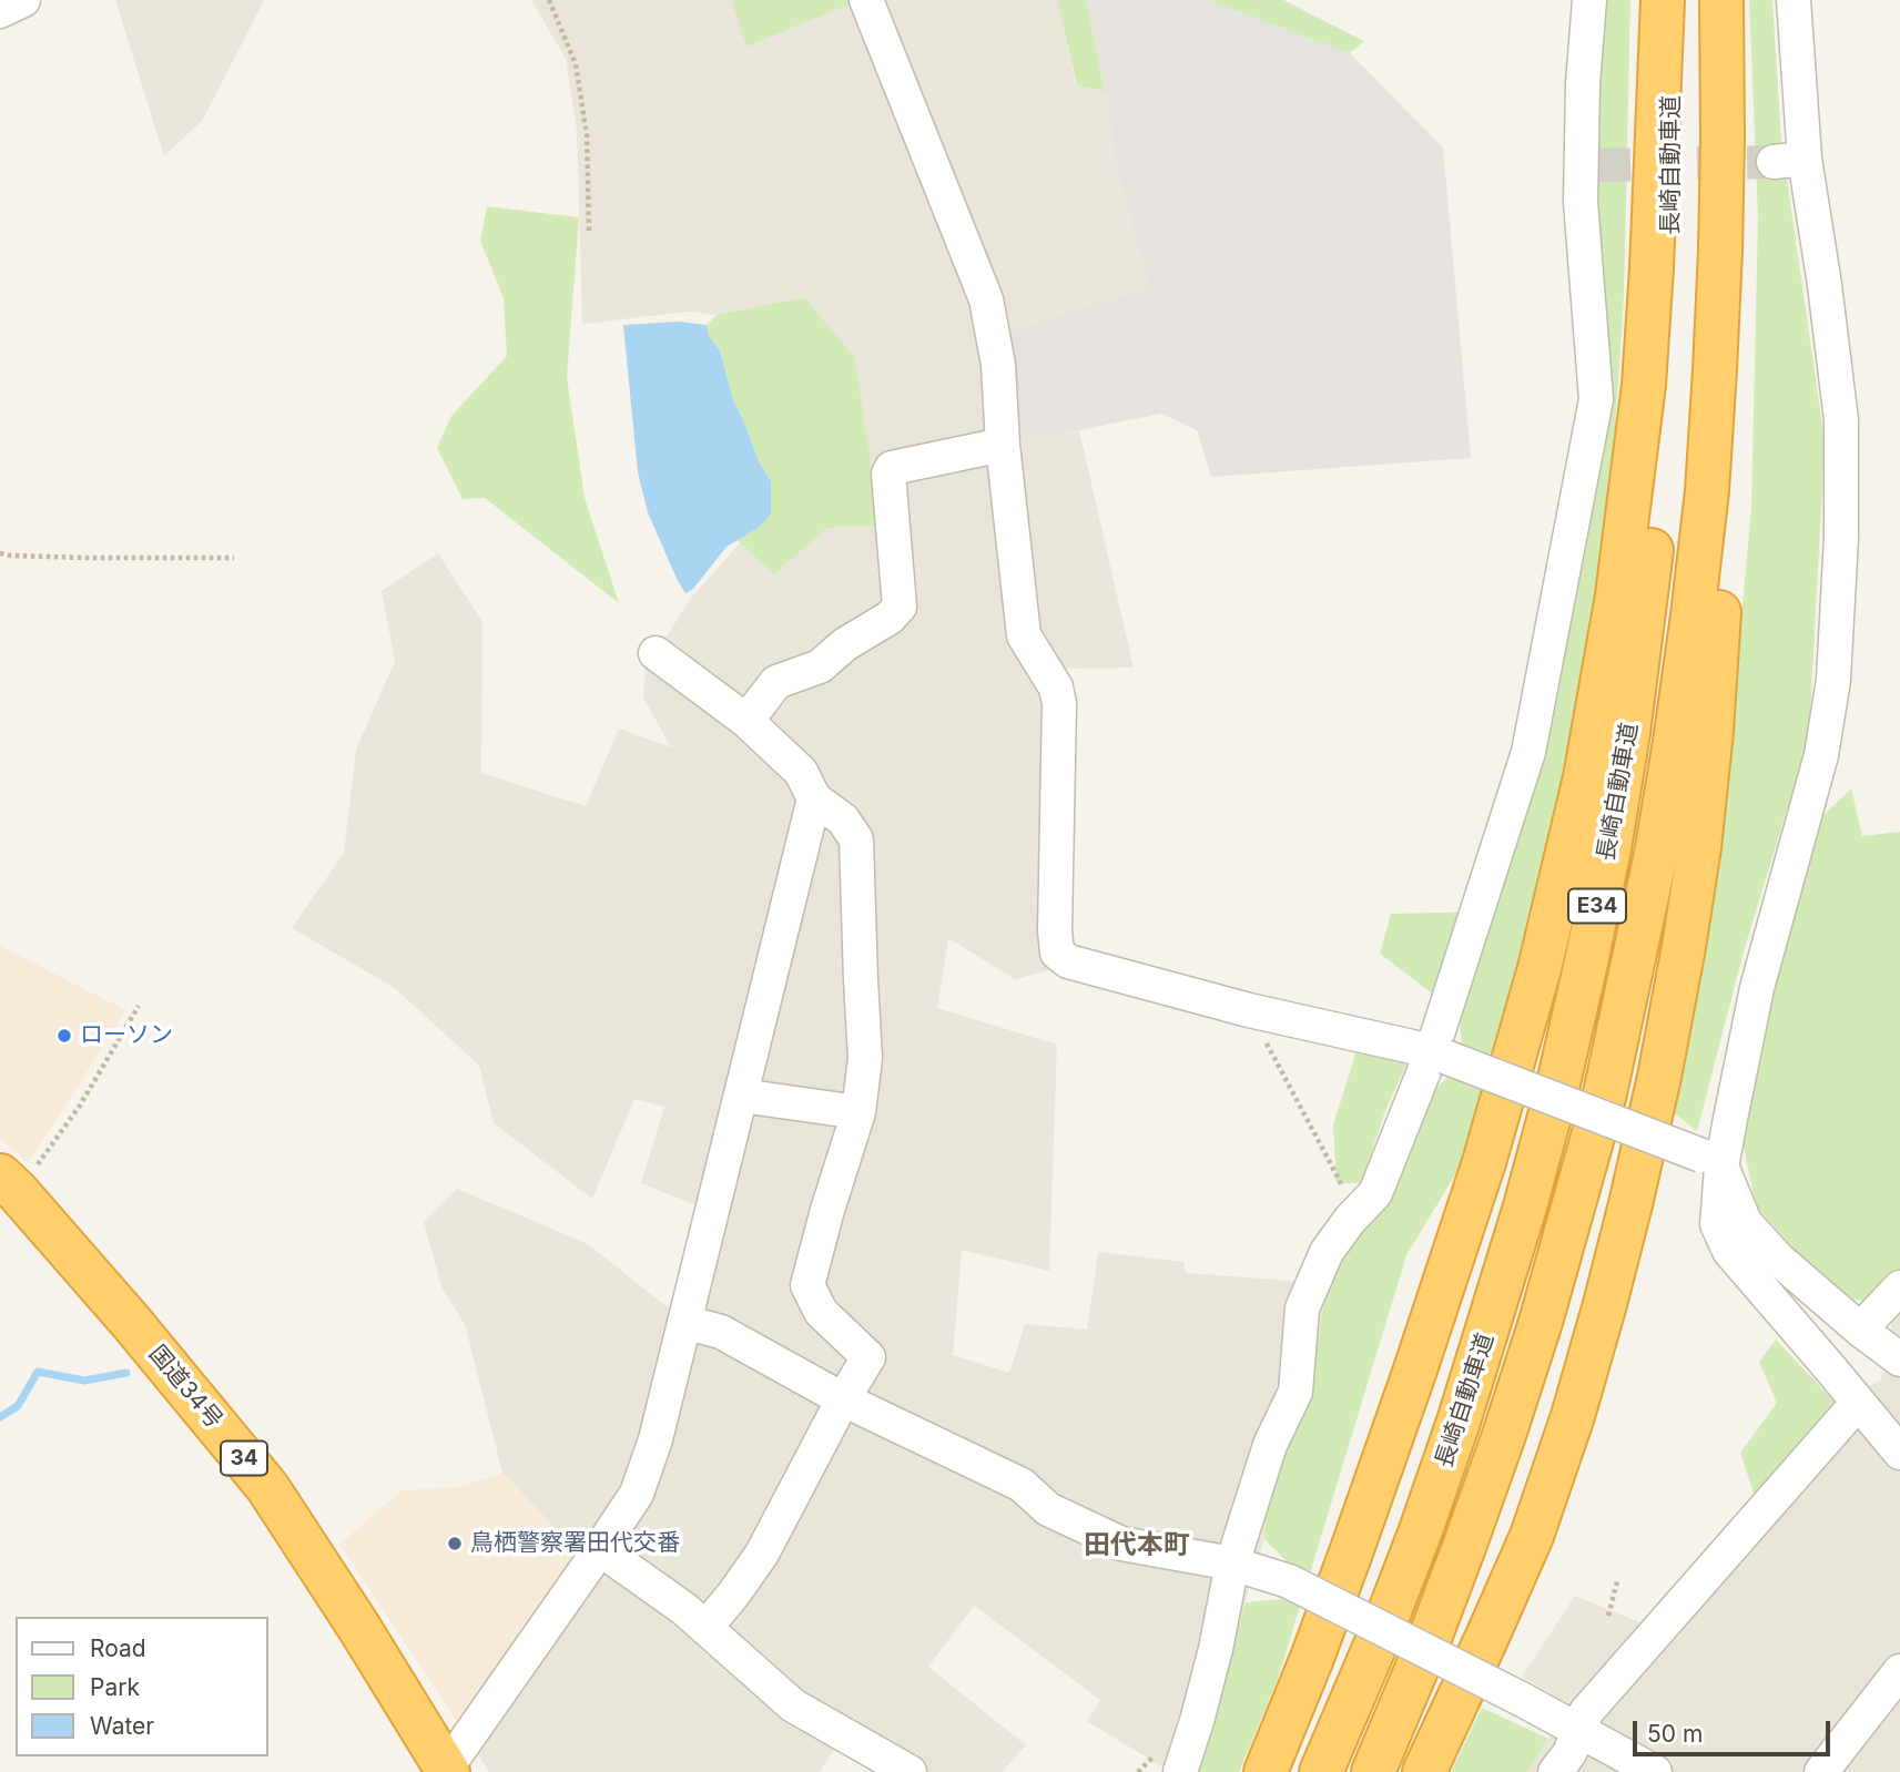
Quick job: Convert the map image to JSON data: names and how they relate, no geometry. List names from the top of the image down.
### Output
{
  "streets": {
    "highway": [
      "長崎自動車道",
      "E34",
      "国道34号",
      "34"
    ]
  },
  "districts": ["田代本町"],
  "places": ["ローソン", "鳥栖警察署田代交番"],
  "legend": ["Road", "Park", "Water"],
  "scale_bar": "50 m"
}
